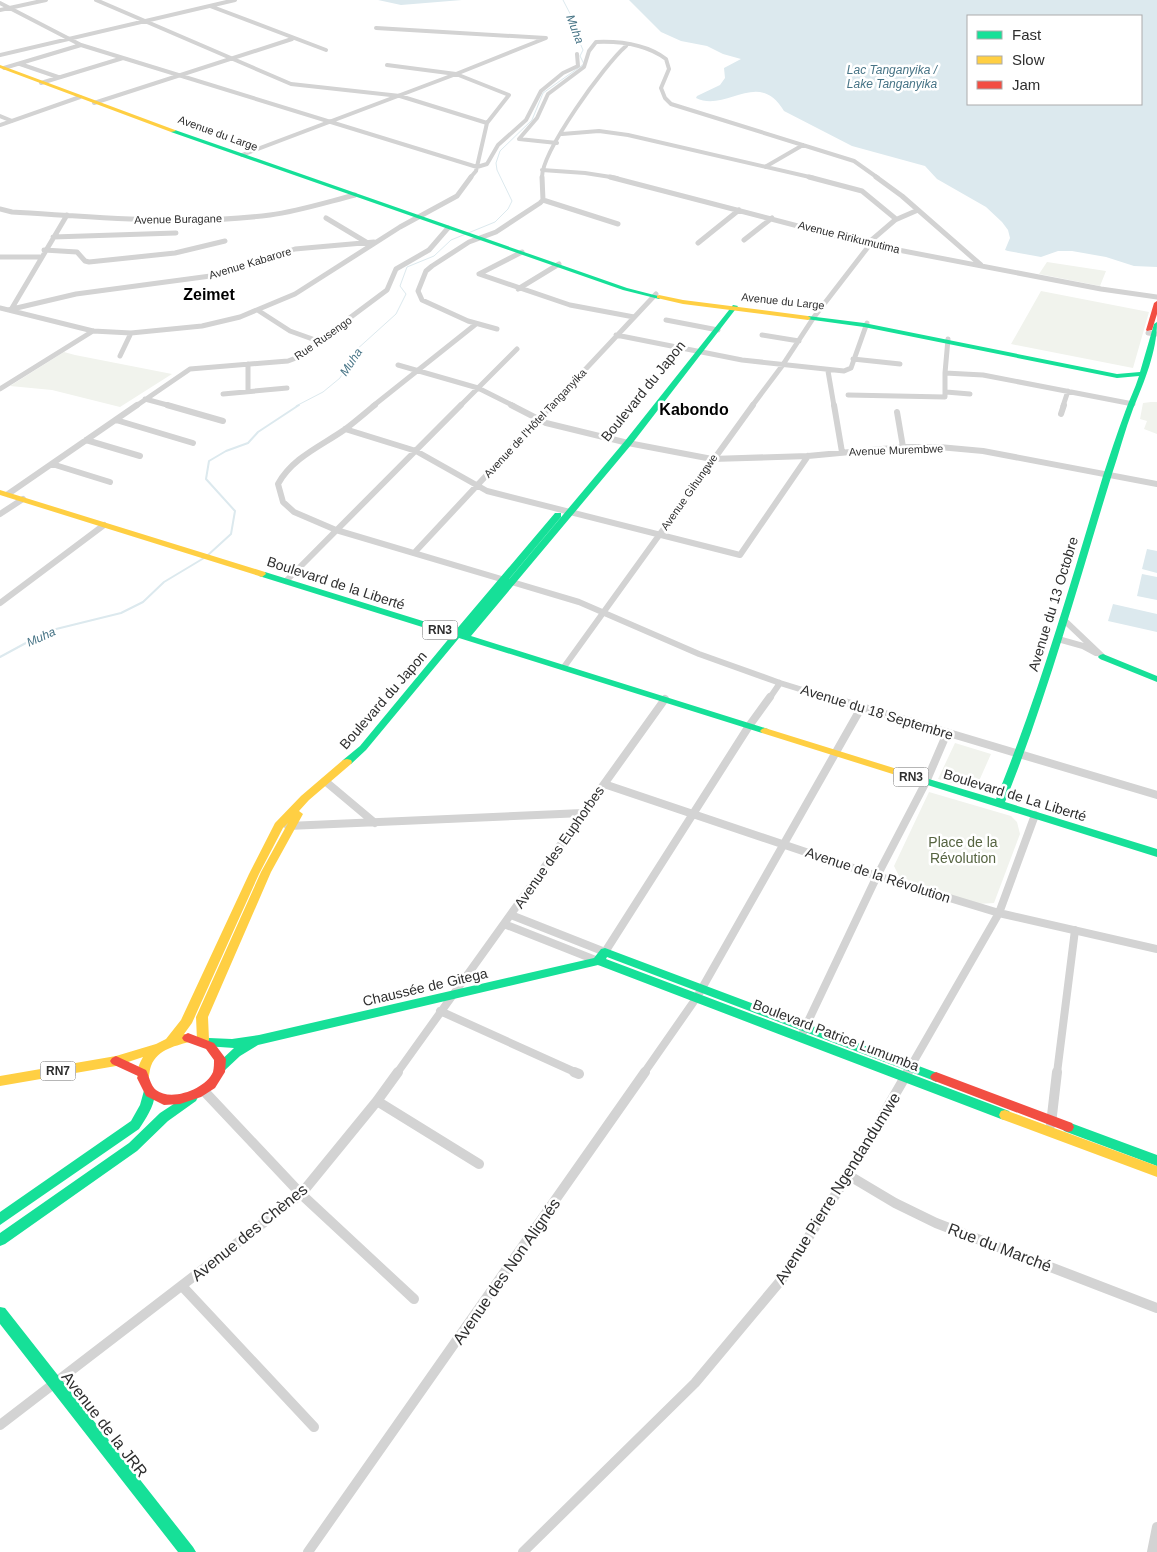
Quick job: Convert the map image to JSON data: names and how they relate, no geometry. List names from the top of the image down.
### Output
{
  "streets": {
    "main road": [
      "Avenue du Large",
      "Boulevard du Japon",
      "Boulevard de la Liberté",
      "Avenue du 13 Octobre",
      "RN3",
      "Boulevard de La Liberté",
      "Chaussée de Gitega",
      "Boulevard Patrice Lumumba",
      "RN7",
      "Avenue de la JRR"
    ],
    "street": [
      "Avenue Buragane",
      "Avenue Ririkumutima",
      "Avenue Kabarore",
      "Rue Rusengo",
      "Avenue de l'Hôtel Tanganyika",
      "Avenue Murembwe",
      "Avenue Gihungwe",
      "Avenue du 18 Septembre",
      "Avenue des Euphorbes",
      "Avenue de la Révolution",
      "Avenue Pierre Ngendandumwe",
      "Avenue des Chènes",
      "Rue du Marché",
      "Avenue des Non Alignés"
    ]
  },
  "crossings": [
    ["Avenue du Large", "Avenue Buragane"],
    ["Avenue du Large", "Rue Rusengo"],
    ["Avenue du Large", "Boulevard du Japon"],
    ["Avenue du Large", "Avenue de l'Hôtel Tanganyika"],
    ["Avenue du Large", "Avenue Gihungwe"],
    ["Avenue Ririkumutima", "Avenue Gihungwe"],
    ["Rue Rusengo", "Boulevard de la Liberté"],
    ["Boulevard du Japon", "Avenue Murembwe"],
    ["Boulevard du Japon", "Boulevard de la Liberté"],
    ["Boulevard du Japon", "Avenue du 18 Septembre"],
    ["Boulevard du Japon", "Chaussée de Gitega"],
    ["Boulevard du Japon", "RN7"],
    ["Avenue de l'Hôtel Tanganyika", "Avenue Murembwe"],
    ["Avenue de l'Hôtel Tanganyika", "Avenue du 18 Septembre"],
    ["Avenue Murembwe", "Avenue Gihungwe"],
    ["Avenue Murembwe", "Avenue du 13 Octobre"],
    ["Avenue Gihungwe", "Boulevard de la Liberté"],
    ["Avenue Gihungwe", "Avenue du 18 Septembre"],
    ["Boulevard de la Liberté", "Boulevard de La Liberté"],
    ["Boulevard de la Liberté", "Avenue des Euphorbes"],
    ["Avenue du 13 Octobre", "Avenue du 18 Septembre"],
    ["Avenue du 13 Octobre", "Boulevard de La Liberté"],
    ["Avenue du 18 Septembre", "Avenue des Non Alignés"],
    ["Boulevard de La Liberté", "Avenue des Euphorbes"],
    ["Boulevard de La Liberté", "Avenue Pierre Ngendandumwe"],
    ["Boulevard de La Liberté", "Avenue des Non Alignés"],
    ["Avenue des Euphorbes", "Avenue de la Révolution"],
    ["Avenue des Euphorbes", "Chaussée de Gitega"],
    ["Avenue des Euphorbes", "Boulevard Patrice Lumumba"],
    ["Avenue des Euphorbes", "Avenue des Chènes"],
    ["Avenue de la Révolution", "Avenue Pierre Ngendandumwe"],
    ["Avenue de la Révolution", "Avenue des Non Alignés"],
    ["Chaussée de Gitega", "Boulevard Patrice Lumumba"],
    ["Chaussée de Gitega", "RN7"],
    ["Chaussée de Gitega", "Avenue des Chènes"],
    ["Boulevard Patrice Lumumba", "Avenue Pierre Ngendandumwe"],
    ["Boulevard Patrice Lumumba", "Avenue des Non Alignés"],
    ["Avenue Pierre Ngendandumwe", "Rue du Marché"],
    ["Avenue des Chènes", "Avenue de la JRR"]
  ],
  "districts": ["Zeimet", "Kabondo"],
  "water": ["Muha", "Lac Tanganyika / Lake Tanganyika"],
  "parks": ["Place de la Révolution"],
  "legend": ["Fast", "Slow", "Jam"]
}
